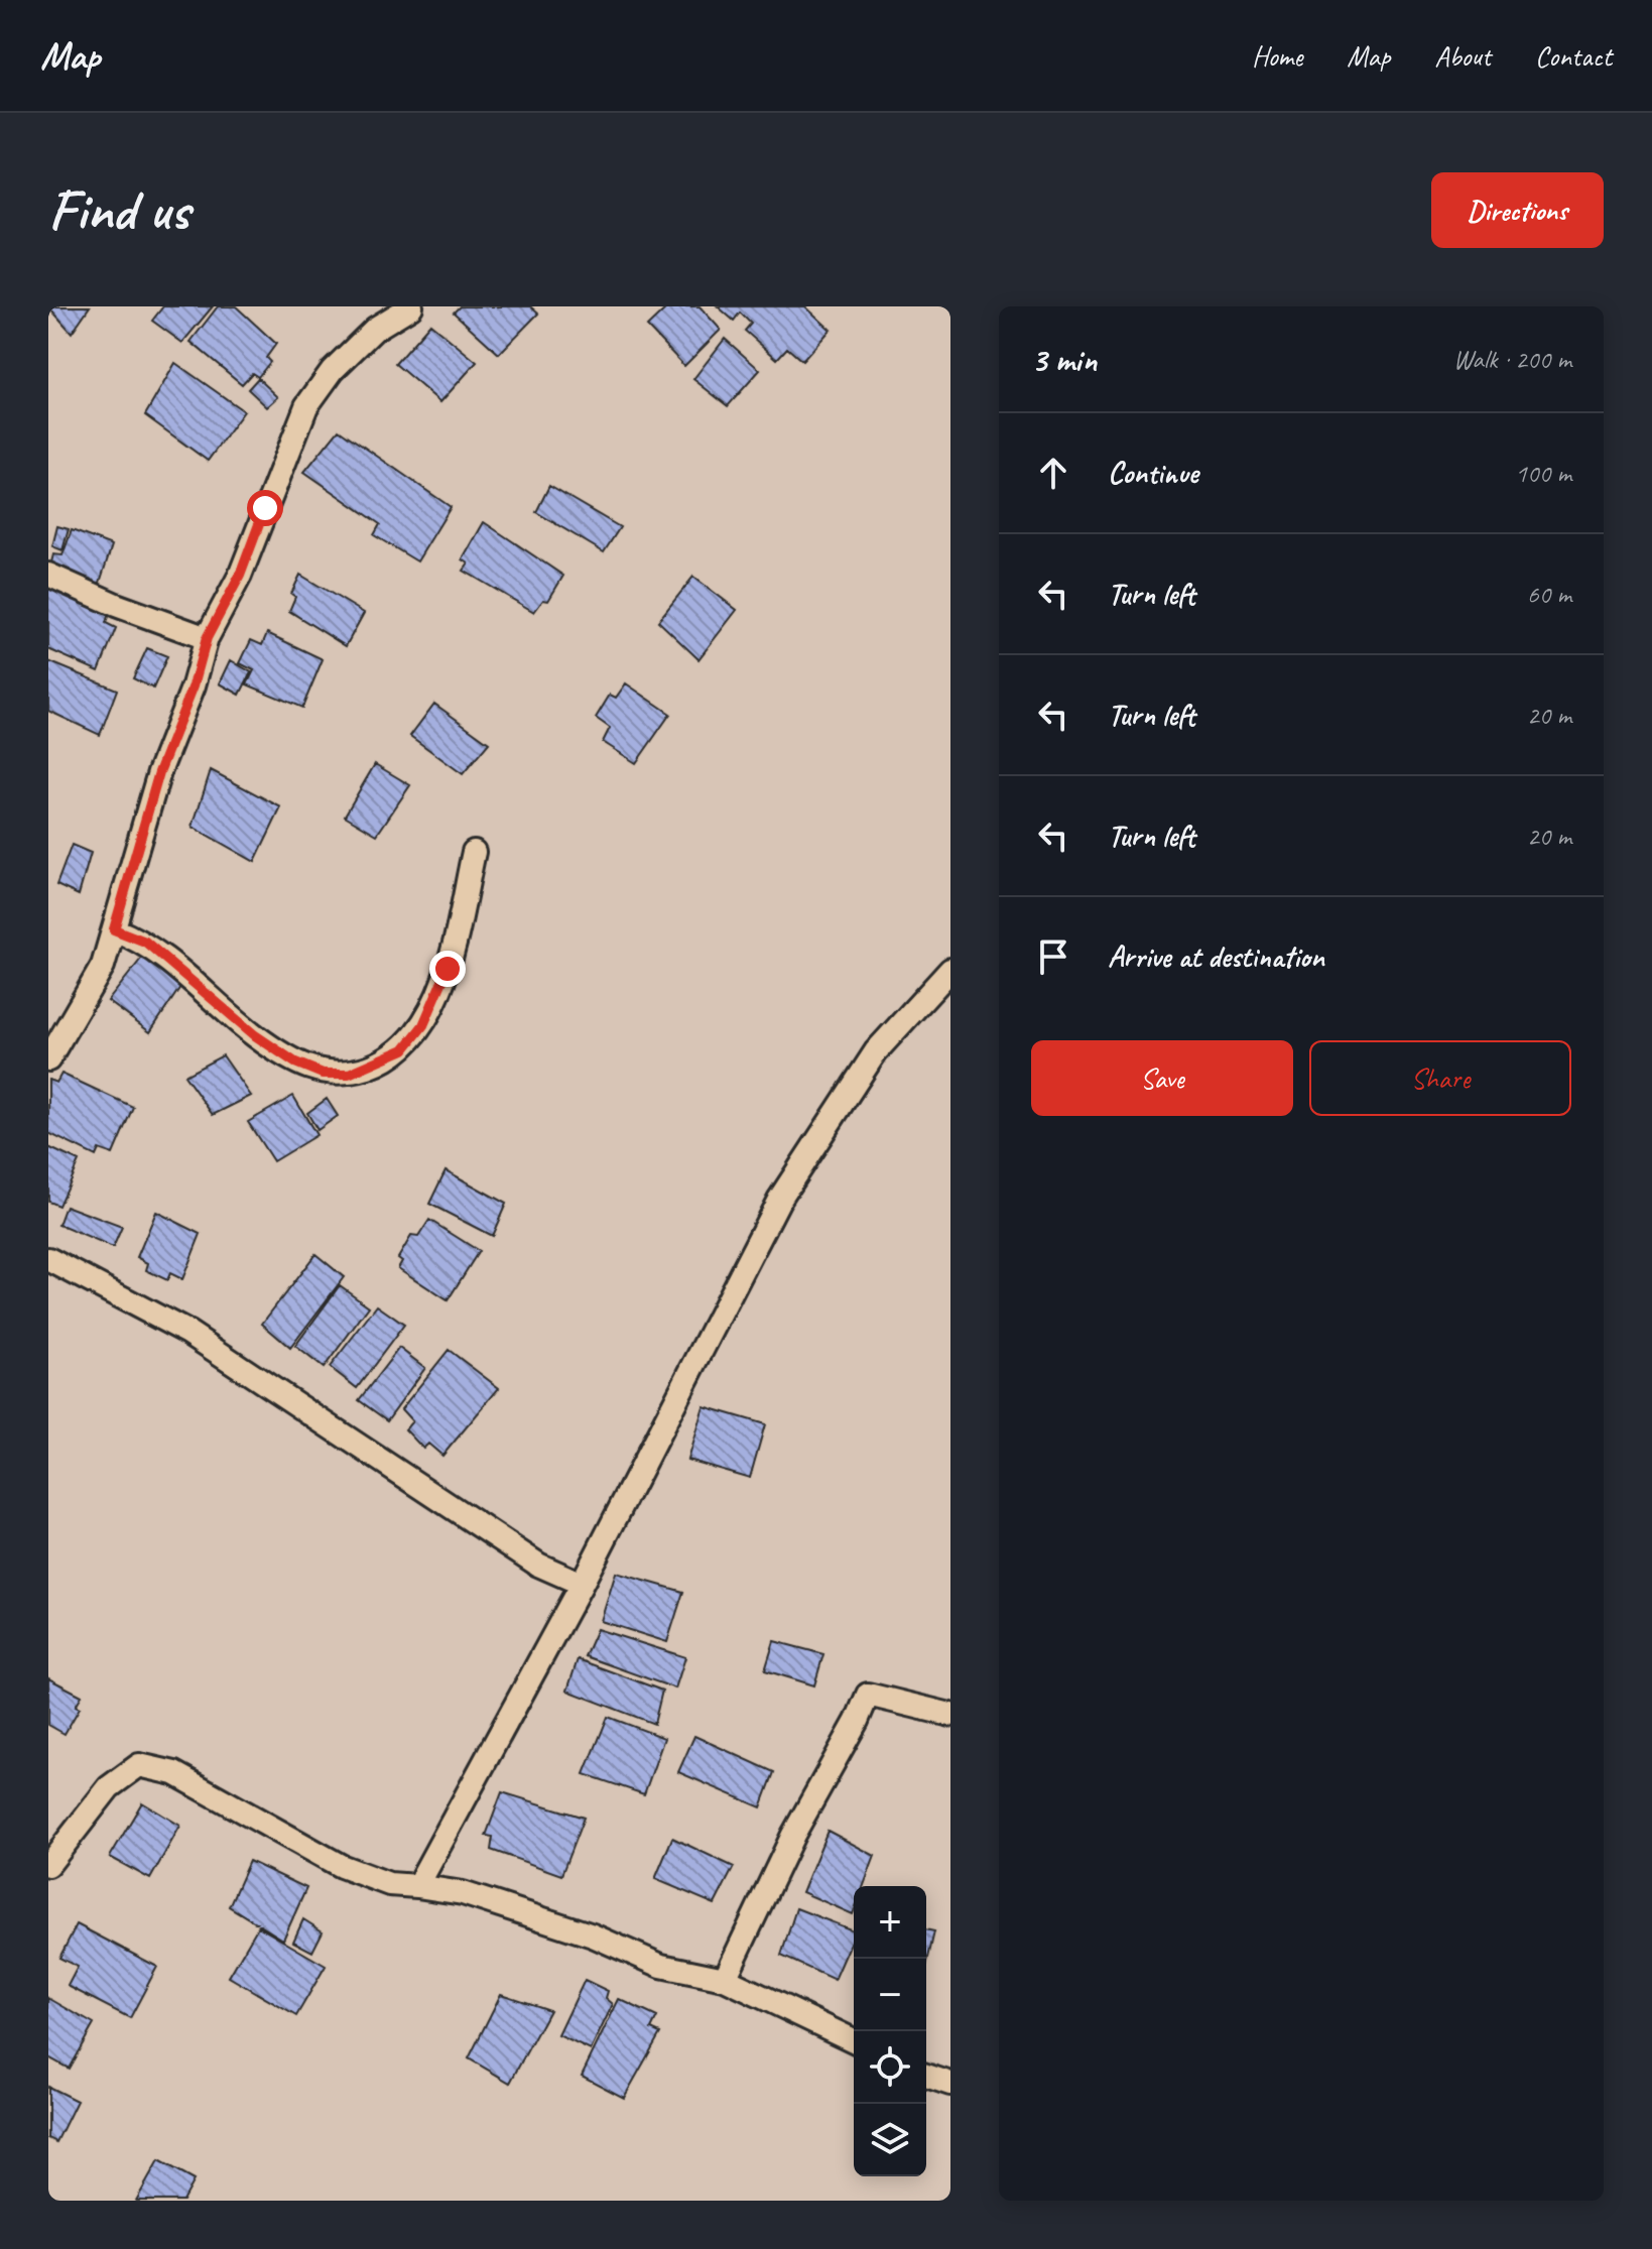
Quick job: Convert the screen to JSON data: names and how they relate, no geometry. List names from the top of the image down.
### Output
{
  "page": {
    "header": "Map",
    "nav": [
      "Home",
      "Map",
      "About",
      "Contact"
    ],
    "buttons": [
      "Directions",
      ["Save", "Share"]
    ],
    "title": "Find us",
    "heading": ["3 min", "Walk · 200 m"],
    "list": [
      ["Continue", "100 m"],
      ["Turn left", "60 m"],
      ["Turn left", "20 m"],
      ["Turn left", "20 m"],
      "Arrive at destination"
    ],
    "map_buttons": ["+", "−"]
  }
}
